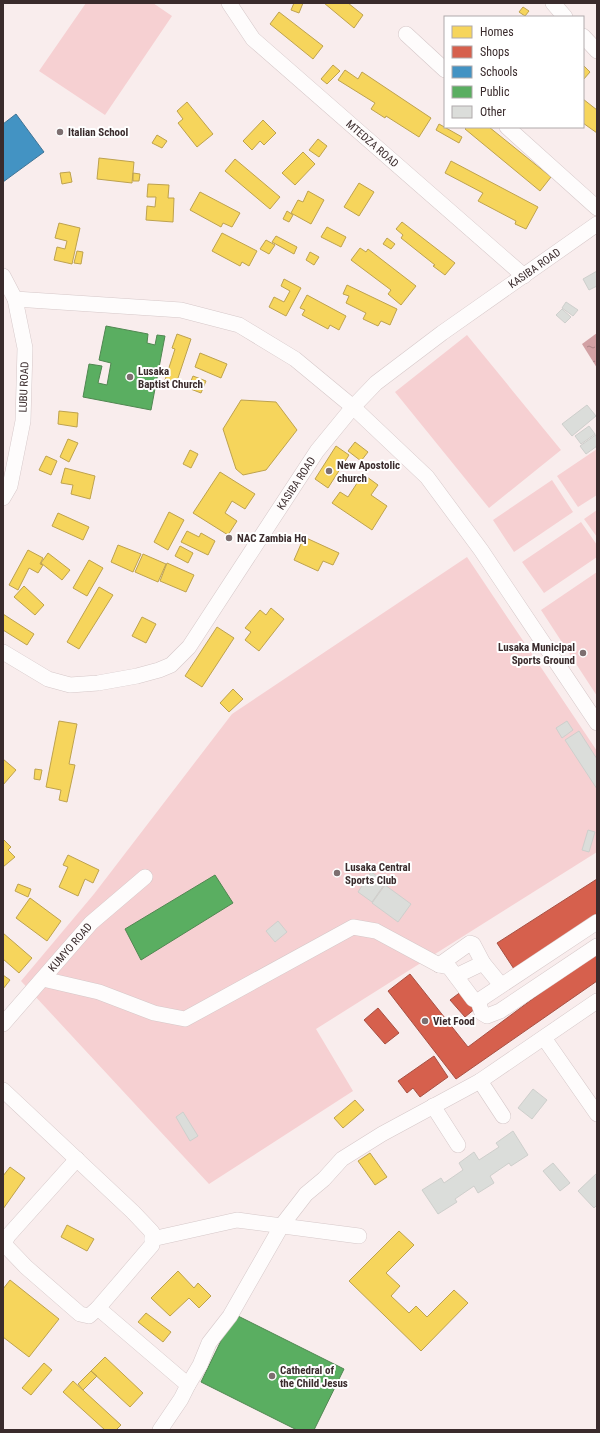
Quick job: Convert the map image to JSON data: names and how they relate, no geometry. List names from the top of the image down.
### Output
{
  "streets": {
    "street": [
      "MTEDZA ROAD",
      "KASIBA ROAD",
      "LUBU ROAD",
      "KUMYO ROAD"
    ]
  },
  "crossings": [
    ["MTEDZA ROAD", "KASIBA ROAD"]
  ],
  "places": [
    "Italian School",
    "Lusaka Baptist Church",
    "New Apostolic church",
    "NAC Zambia Hq",
    "Lusaka Municipal Sports Ground",
    "Lusaka Central Sports Club",
    "Viet Food",
    "Cathedral of the Child Jesus"
  ],
  "legend": [
    "Homes",
    "Shops",
    "Schools",
    "Public",
    "Other"
  ]
}
